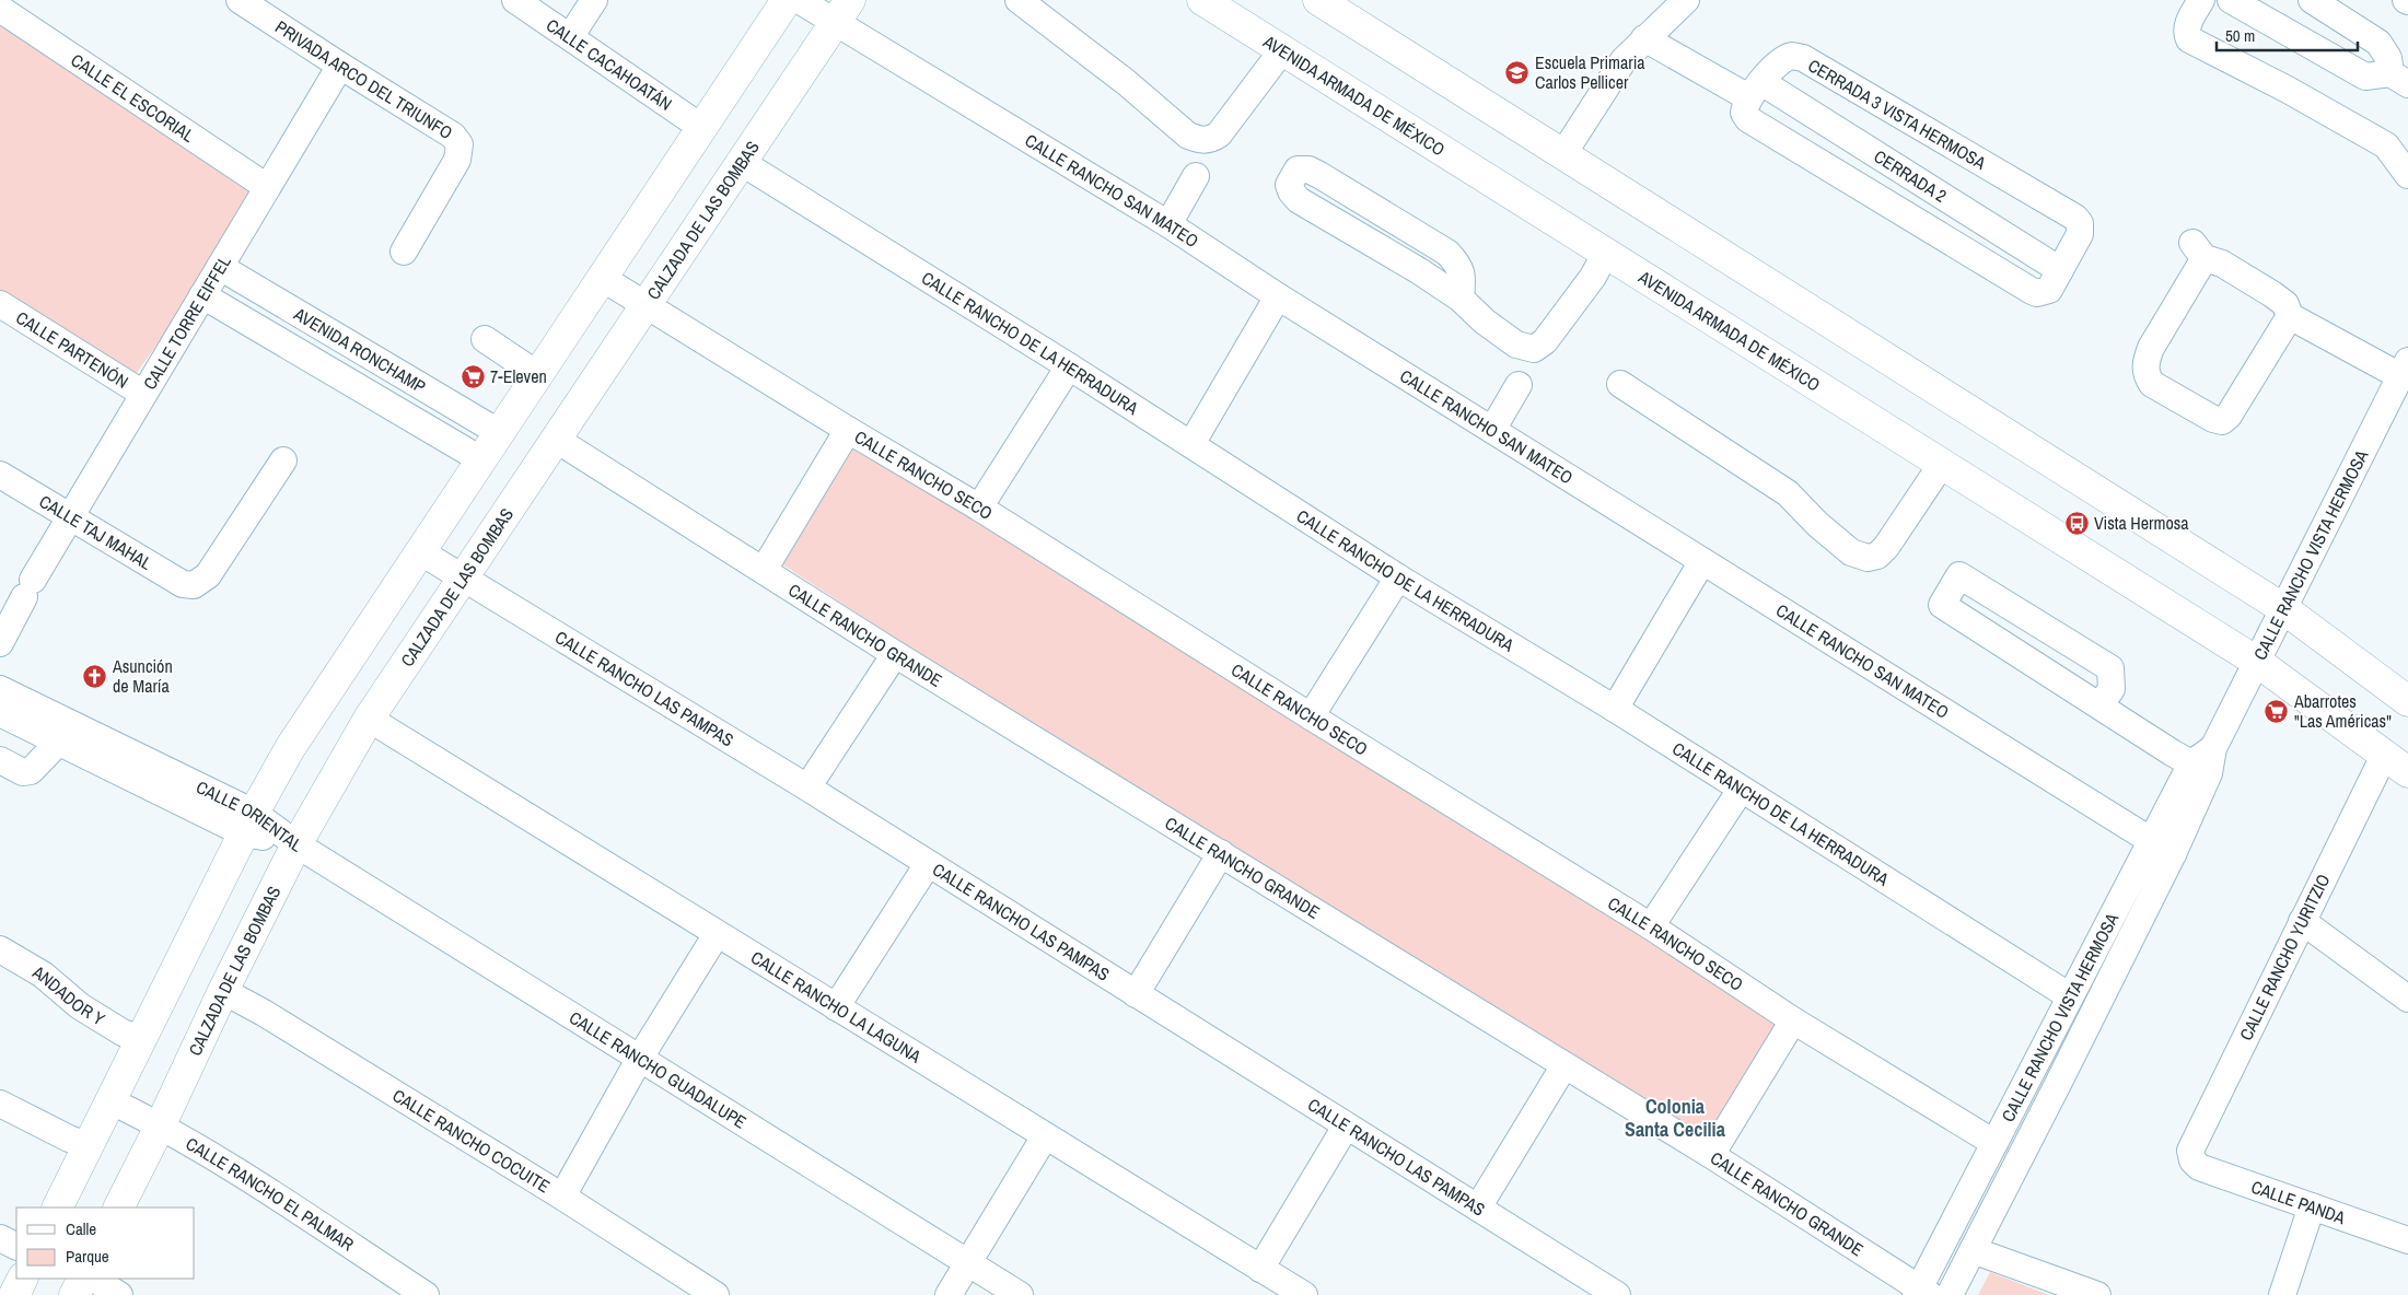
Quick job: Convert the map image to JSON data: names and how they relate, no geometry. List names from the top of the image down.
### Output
{
  "streets": {
    "main road": ["AVENIDA ARMADA DE MÉXICO", "CALZADA DE LAS BOMBAS"],
    "street": [
      "CALLE CACAHOATÁN",
      "PRIVADA ARCO DEL TRIUNFO",
      "CALLE EL ESCORIAL",
      "CERRADA 3 VISTA HERMOSA",
      "CERRADA 2",
      "CALLE RANCHO SAN MATEO",
      "CALLE TORRE EIFFEL",
      "CALLE RANCHO DE LA HERRADURA",
      "CALLE PARTENÓN",
      "AVENIDA RONCHAMP",
      "CALLE RANCHO SECO",
      "CALLE TAJ MAHAL",
      "CALLE RANCHO VISTA HERMOSA",
      "CALLE RANCHO GRANDE",
      "CALLE RANCHO LAS PAMPAS",
      "CALLE ORIENTAL",
      "CALLE RANCHO YURITZIO",
      "ANDADOR Y",
      "CALLE RANCHO LA LAGUNA",
      "CALLE RANCHO GUADALUPE",
      "CALLE RANCHO COCUITE",
      "CALLE RANCHO EL PALMAR",
      "CALLE PANDA"
    ]
  },
  "crossings": [
    ["PRIVADA ARCO DEL TRIUNFO", "CALLE TORRE EIFFEL"],
    ["AVENIDA ARMADA DE MÉXICO", "CALLE RANCHO VISTA HERMOSA"],
    ["AVENIDA ARMADA DE MÉXICO", "CALLE RANCHO YURITZIO"],
    ["CALLE EL ESCORIAL", "CALLE TORRE EIFFEL"],
    ["CERRADA 3 VISTA HERMOSA", "CERRADA 2"],
    ["CALLE RANCHO SAN MATEO", "CALZADA DE LAS BOMBAS"],
    ["CALLE RANCHO SAN MATEO", "CALLE RANCHO VISTA HERMOSA"],
    ["CALZADA DE LAS BOMBAS", "CALLE RANCHO DE LA HERRADURA"],
    ["CALZADA DE LAS BOMBAS", "CALLE RANCHO SECO"],
    ["CALZADA DE LAS BOMBAS", "CALLE RANCHO GRANDE"],
    ["CALZADA DE LAS BOMBAS", "CALLE RANCHO LAS PAMPAS"],
    ["CALZADA DE LAS BOMBAS", "CALLE ORIENTAL"],
    ["CALZADA DE LAS BOMBAS", "CALLE RANCHO LA LAGUNA"],
    ["CALZADA DE LAS BOMBAS", "CALLE RANCHO GUADALUPE"],
    ["CALZADA DE LAS BOMBAS", "CALLE RANCHO COCUITE"],
    ["CALZADA DE LAS BOMBAS", "CALLE RANCHO EL PALMAR"],
    ["CALLE TORRE EIFFEL", "CALLE PARTENÓN"],
    ["CALLE TORRE EIFFEL", "AVENIDA RONCHAMP"],
    ["CALLE TORRE EIFFEL", "CALLE TAJ MAHAL"],
    ["CALLE RANCHO DE LA HERRADURA", "CALLE RANCHO VISTA HERMOSA"],
    ["CALLE RANCHO SECO", "CALLE RANCHO VISTA HERMOSA"],
    ["CALLE RANCHO VISTA HERMOSA", "CALLE RANCHO GRANDE"],
    ["CALLE ORIENTAL", "CALLE RANCHO GUADALUPE"],
    ["CALLE RANCHO YURITZIO", "CALLE PANDA"]
  ],
  "districts": ["Colonia Santa Cecilia"],
  "places": {
    "school or university": ["Escuela Primaria Carlos Pellicer"],
    "supermarket": ["7-Eleven", "Abarrotes \"Las Américas\""],
    "bus stop": ["Vista Hermosa"],
    "church": ["Asunción de María"]
  },
  "legend": ["Calle", "Parque"],
  "scale_bar": "50 m"
}
